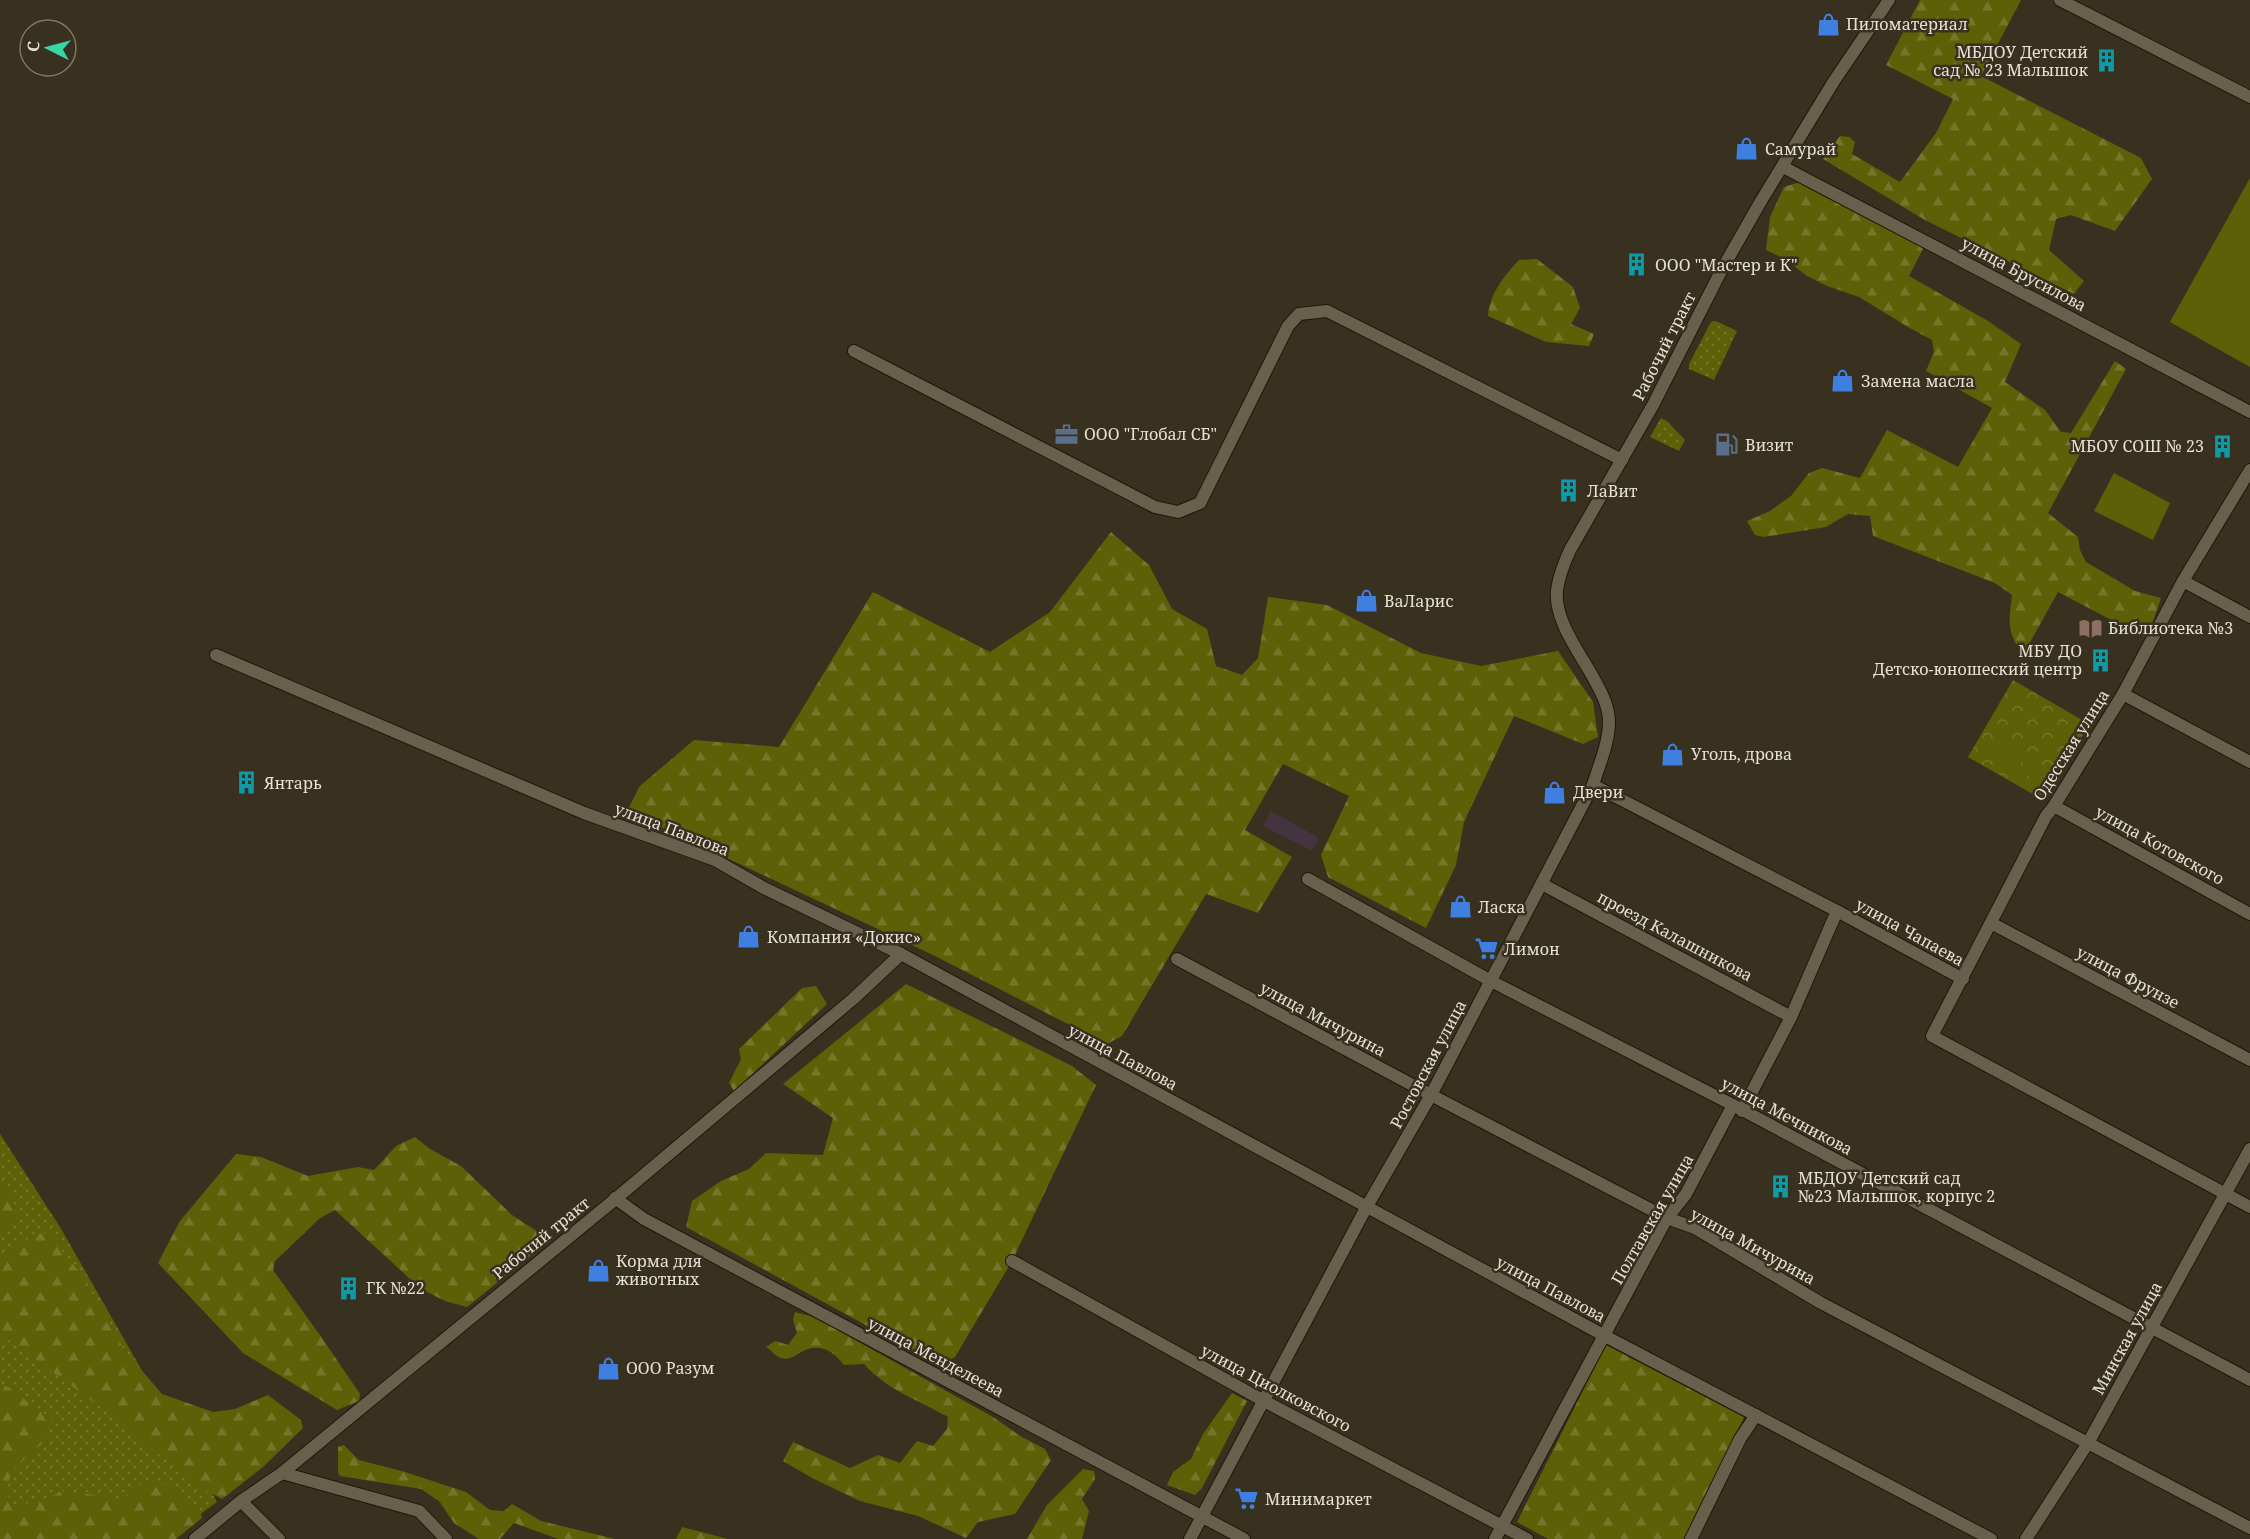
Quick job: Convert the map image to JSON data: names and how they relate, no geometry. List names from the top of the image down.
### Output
{
  "streets": {
    "street": [
      "улица Брусилова",
      "Рабочий тракт",
      "Одесская улица",
      "улица Павлова",
      "улица Котовского",
      "улица Чапаева",
      "проезд Калашникова",
      "улица Фрунзе",
      "улица Мичурина",
      "Ростовская улица",
      "улица Мечникова",
      "Полтавская улица",
      "Минская улица",
      "улица Менделеева",
      "улица Циолковского"
    ]
  },
  "crossings": [
    ["улица Брусилова", "Рабочий тракт"],
    ["Рабочий тракт", "улица Павлова"],
    ["Рабочий тракт", "Ростовская улица"],
    ["Рабочий тракт", "улица Менделеева"],
    ["Одесская улица", "улица Котовского"],
    ["Одесская улица", "улица Чапаева"],
    ["Одесская улица", "улица Фрунзе"],
    ["улица Павлова", "Ростовская улица"],
    ["улица Павлова", "Полтавская улица"],
    ["улица Чапаева", "Ростовская улица"],
    ["улица Чапаева", "Полтавская улица"],
    ["улица Чапаева", "Минская улица"],
    ["проезд Калашникова", "Ростовская улица"],
    ["проезд Калашникова", "Полтавская улица"],
    ["улица Мичурина", "Ростовская улица"],
    ["улица Мичурина", "Полтавская улица"],
    ["улица Мичурина", "Минская улица"],
    ["Ростовская улица", "улица Мечникова"],
    ["Ростовская улица", "улица Менделеева"],
    ["Ростовская улица", "улица Циолковского"],
    ["улица Мечникова", "Полтавская улица"],
    ["улица Мечникова", "Минская улица"],
    ["Полтавская улица", "улица Циолковского"]
  ],
  "places": {
    "shop": [
      "Пиломатериал",
      "Самурай",
      "Замена масла",
      "ВаЛарис",
      "Уголь, дрова",
      "Двери",
      "Ласка",
      "Компания «Докис»",
      "Корма для животных",
      "ООО Разум"
    ],
    "building": [
      "МБДОУ Детский сад № 23 Малышок",
      "ООО \"Мастер и К\"",
      "МБОУ СОШ № 23",
      "ЛаВит",
      "МБУ ДО Детско-юношеский центр",
      "Янтарь",
      "МБДОУ Детский сад №23 Малышок, корпус 2",
      "ГК №22"
    ],
    "office": ["ООО \"Глобал СБ\""],
    "fuel station": ["Визит"],
    "library": ["Библиотека №3"],
    "supermarket": ["Лимон", "Минимаркет"]
  },
  "north": "left"
}
